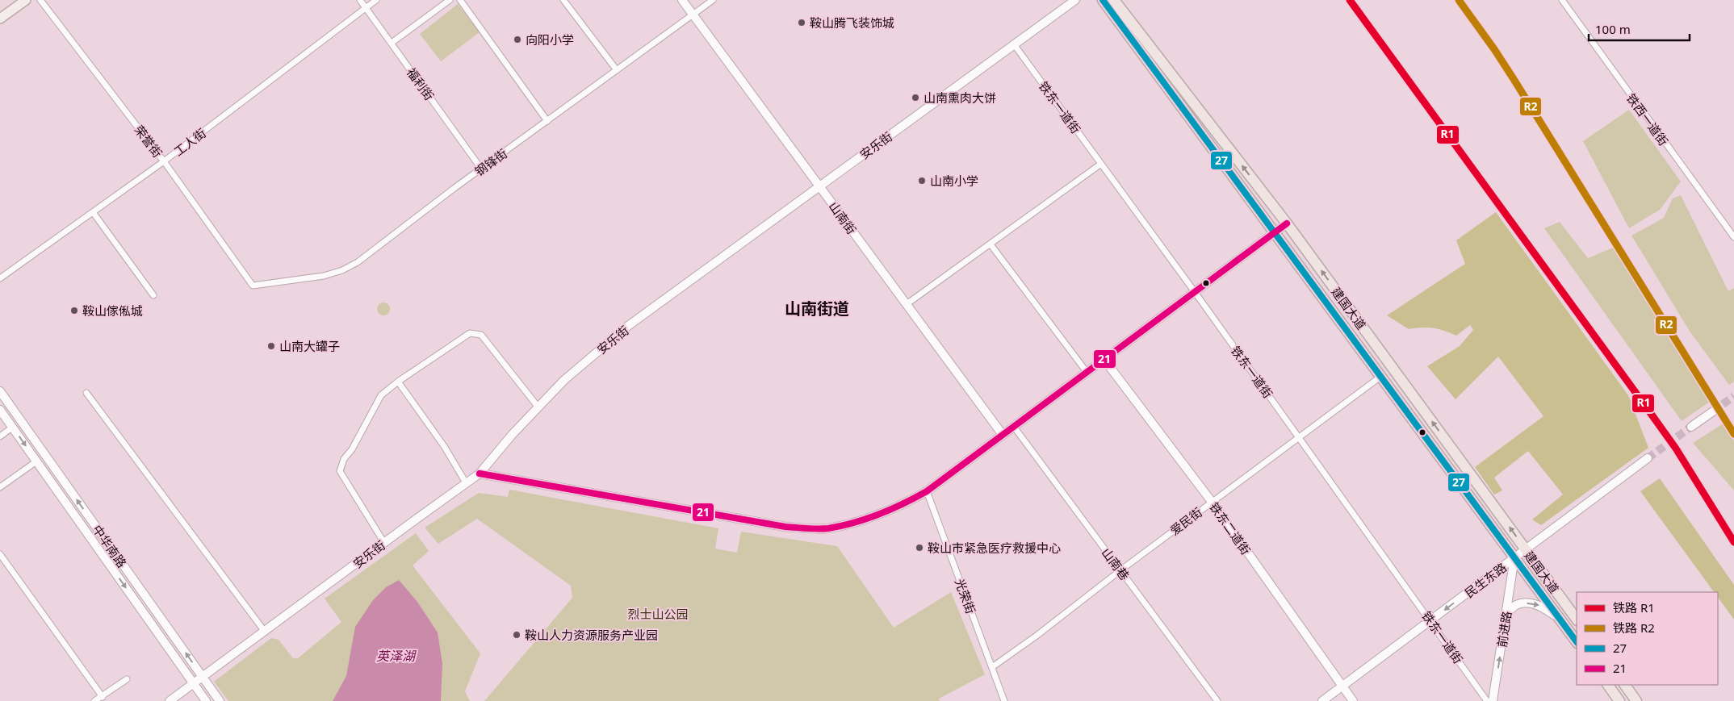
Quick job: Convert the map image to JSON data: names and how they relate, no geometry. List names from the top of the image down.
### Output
{
  "streets": {
    "highway": ["建国大道"],
    "main road": [
      "安乐街",
      "山南街",
      "铁东二道街",
      "中华南路",
      "民生东路",
      "前进路"
    ],
    "street": [
      "福利街",
      "铁东一道街",
      "铁西一道街",
      "荣誉街",
      "工人街",
      "钢锋街",
      "爱民街",
      "山南巷",
      "光荣街"
    ]
  },
  "crossings": [
    ["福利街", "工人街"],
    ["福利街", "钢锋街"],
    ["铁东一道街", "安乐街"],
    ["铁东一道街", "爱民街"],
    ["铁东一道街", "民生东路"],
    ["荣誉街", "工人街"],
    ["荣誉街", "钢锋街"],
    ["安乐街", "山南街"],
    ["安乐街", "中华南路"],
    ["钢锋街", "山南街"],
    ["建国大道", "爱民街"],
    ["建国大道", "民生东路"],
    ["建国大道", "前进路"],
    ["爱民街", "铁东二道街"],
    ["爱民街", "山南巷"],
    ["爱民街", "光荣街"],
    ["铁东二道街", "民生东路"],
    ["民生东路", "前进路"]
  ],
  "one_way": ["前进路"],
  "districts": ["山南街道"],
  "water": ["英泽湖"],
  "parks": ["烈士山公园"],
  "places": [
    "鞍山腾飞装饰城",
    "向阳小学",
    "山南熏肉大饼",
    "山南小学",
    "鞍山傢俬城",
    "山南大罐子",
    "鞍山市紧急医疗救援中心",
    "鞍山人力资源服务产业园"
  ],
  "lines": [
    "rail line R1",
    "rail line R2",
    "transit line 27",
    "transit line 21"
  ],
  "legend": [
    "铁路 R1",
    "铁路 R2",
    "27",
    "21"
  ],
  "scale_bar": "100 m"
}
